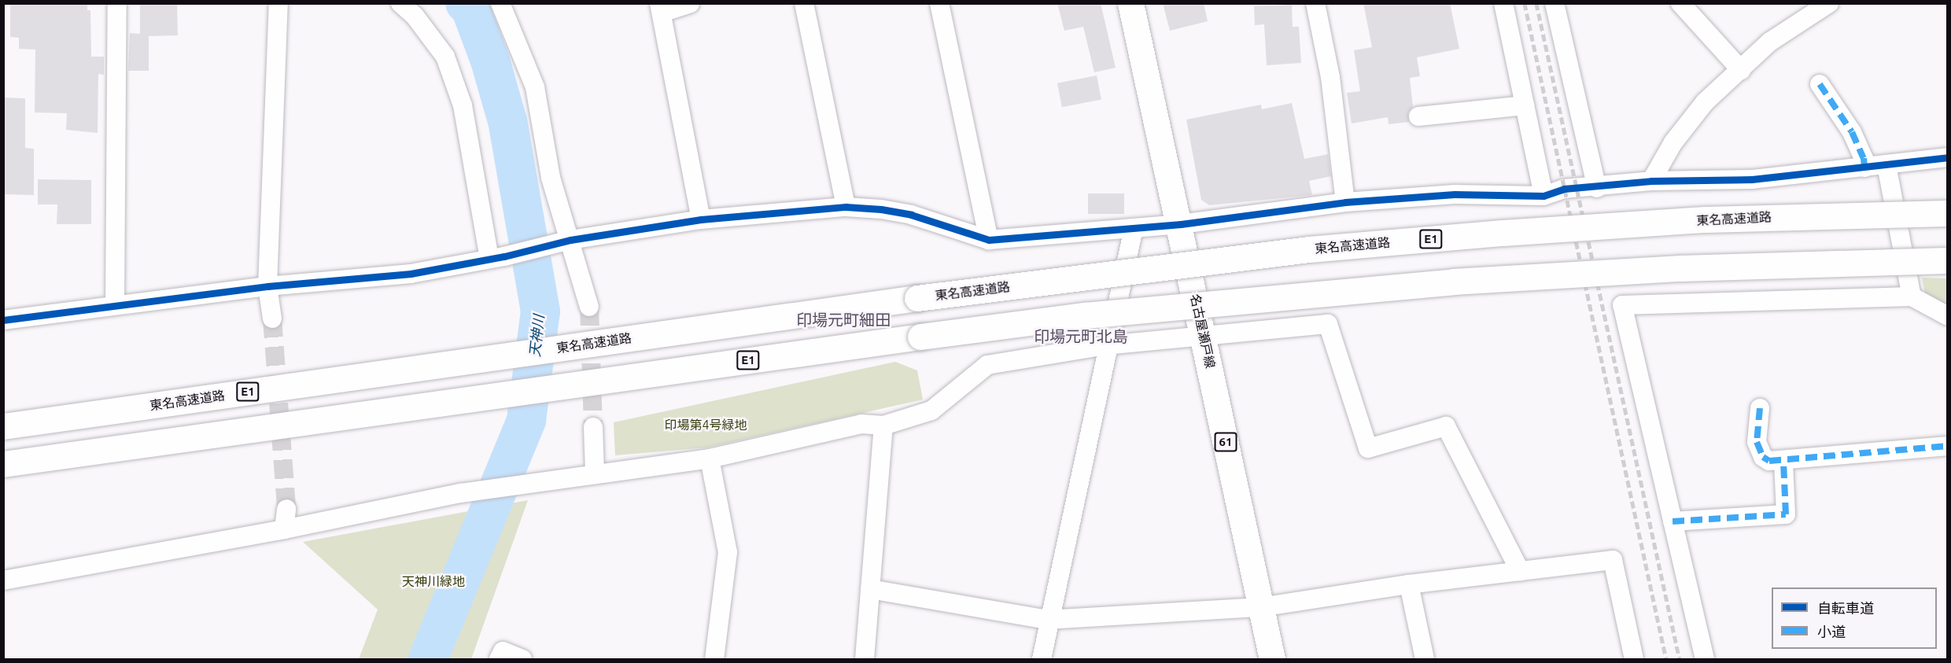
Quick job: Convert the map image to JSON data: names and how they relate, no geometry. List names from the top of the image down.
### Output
{
  "streets": {
    "main road": [
      "東名高速道路",
      "E1",
      "名古屋瀬戸線",
      "61"
    ]
  },
  "districts": ["印場元町細田", "印場元町北島"],
  "water": ["天神川"],
  "parks": ["印場第4号緑地", "天神川緑地"],
  "legend": ["自転車道", "小道"]
}
